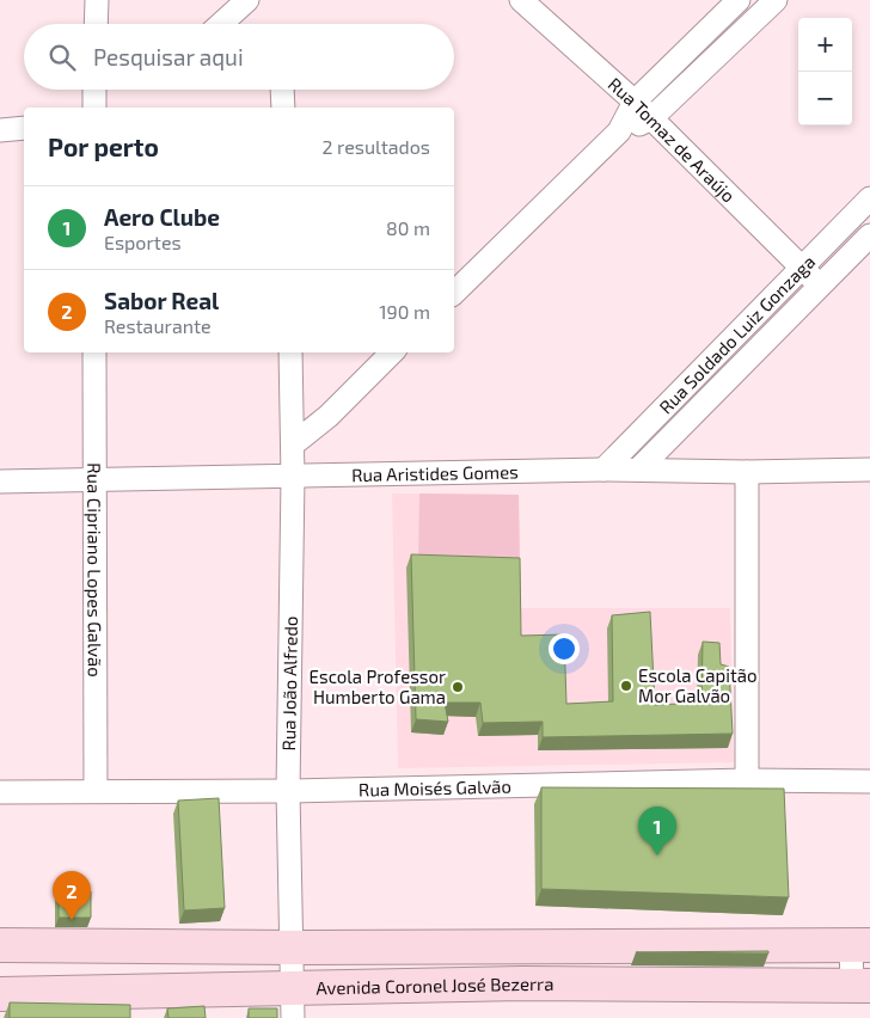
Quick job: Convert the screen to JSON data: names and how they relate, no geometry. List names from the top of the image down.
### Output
{
  "streets": {
    "street": [
      "Rua Tomaz de Araújo",
      "Rua Soldado Luiz Gonzaga",
      "Rua Aristides Gomes",
      "Rua Cipriano Lopes Galvão",
      "Rua João Alfredo",
      "Rua Moisés Galvão",
      "Avenida Coronel José Bezerra"
    ]
  },
  "crossings": [
    ["Rua Tomaz de Araújo", "Rua Soldado Luiz Gonzaga"],
    ["Rua Soldado Luiz Gonzaga", "Rua Aristides Gomes"],
    ["Rua Aristides Gomes", "Rua Cipriano Lopes Galvão"],
    ["Rua Aristides Gomes", "Rua João Alfredo"],
    ["Rua Cipriano Lopes Galvão", "Rua Moisés Galvão"],
    ["Rua João Alfredo", "Rua Moisés Galvão"],
    ["Rua João Alfredo", "Avenida Coronel José Bezerra"]
  ],
  "places": ["Escola Capitão Mor Galvão", "Escola Professor Humberto Gama"],
  "page": {
    "map_buttons": ["+", "−"],
    "search": "Pesquisar aqui",
    "heading": ["Por perto", "2 resultados"],
    "list": [
      {
        "mark": "1",
        "name": "Aero Clube",
        "note": "Esportes",
        "value": "80 m"
      },
      {
        "mark": "2",
        "name": "Sabor Real",
        "note": "Restaurante",
        "value": "190 m"
      }
    ],
    "pins": ["1", "2"]
  }
}
